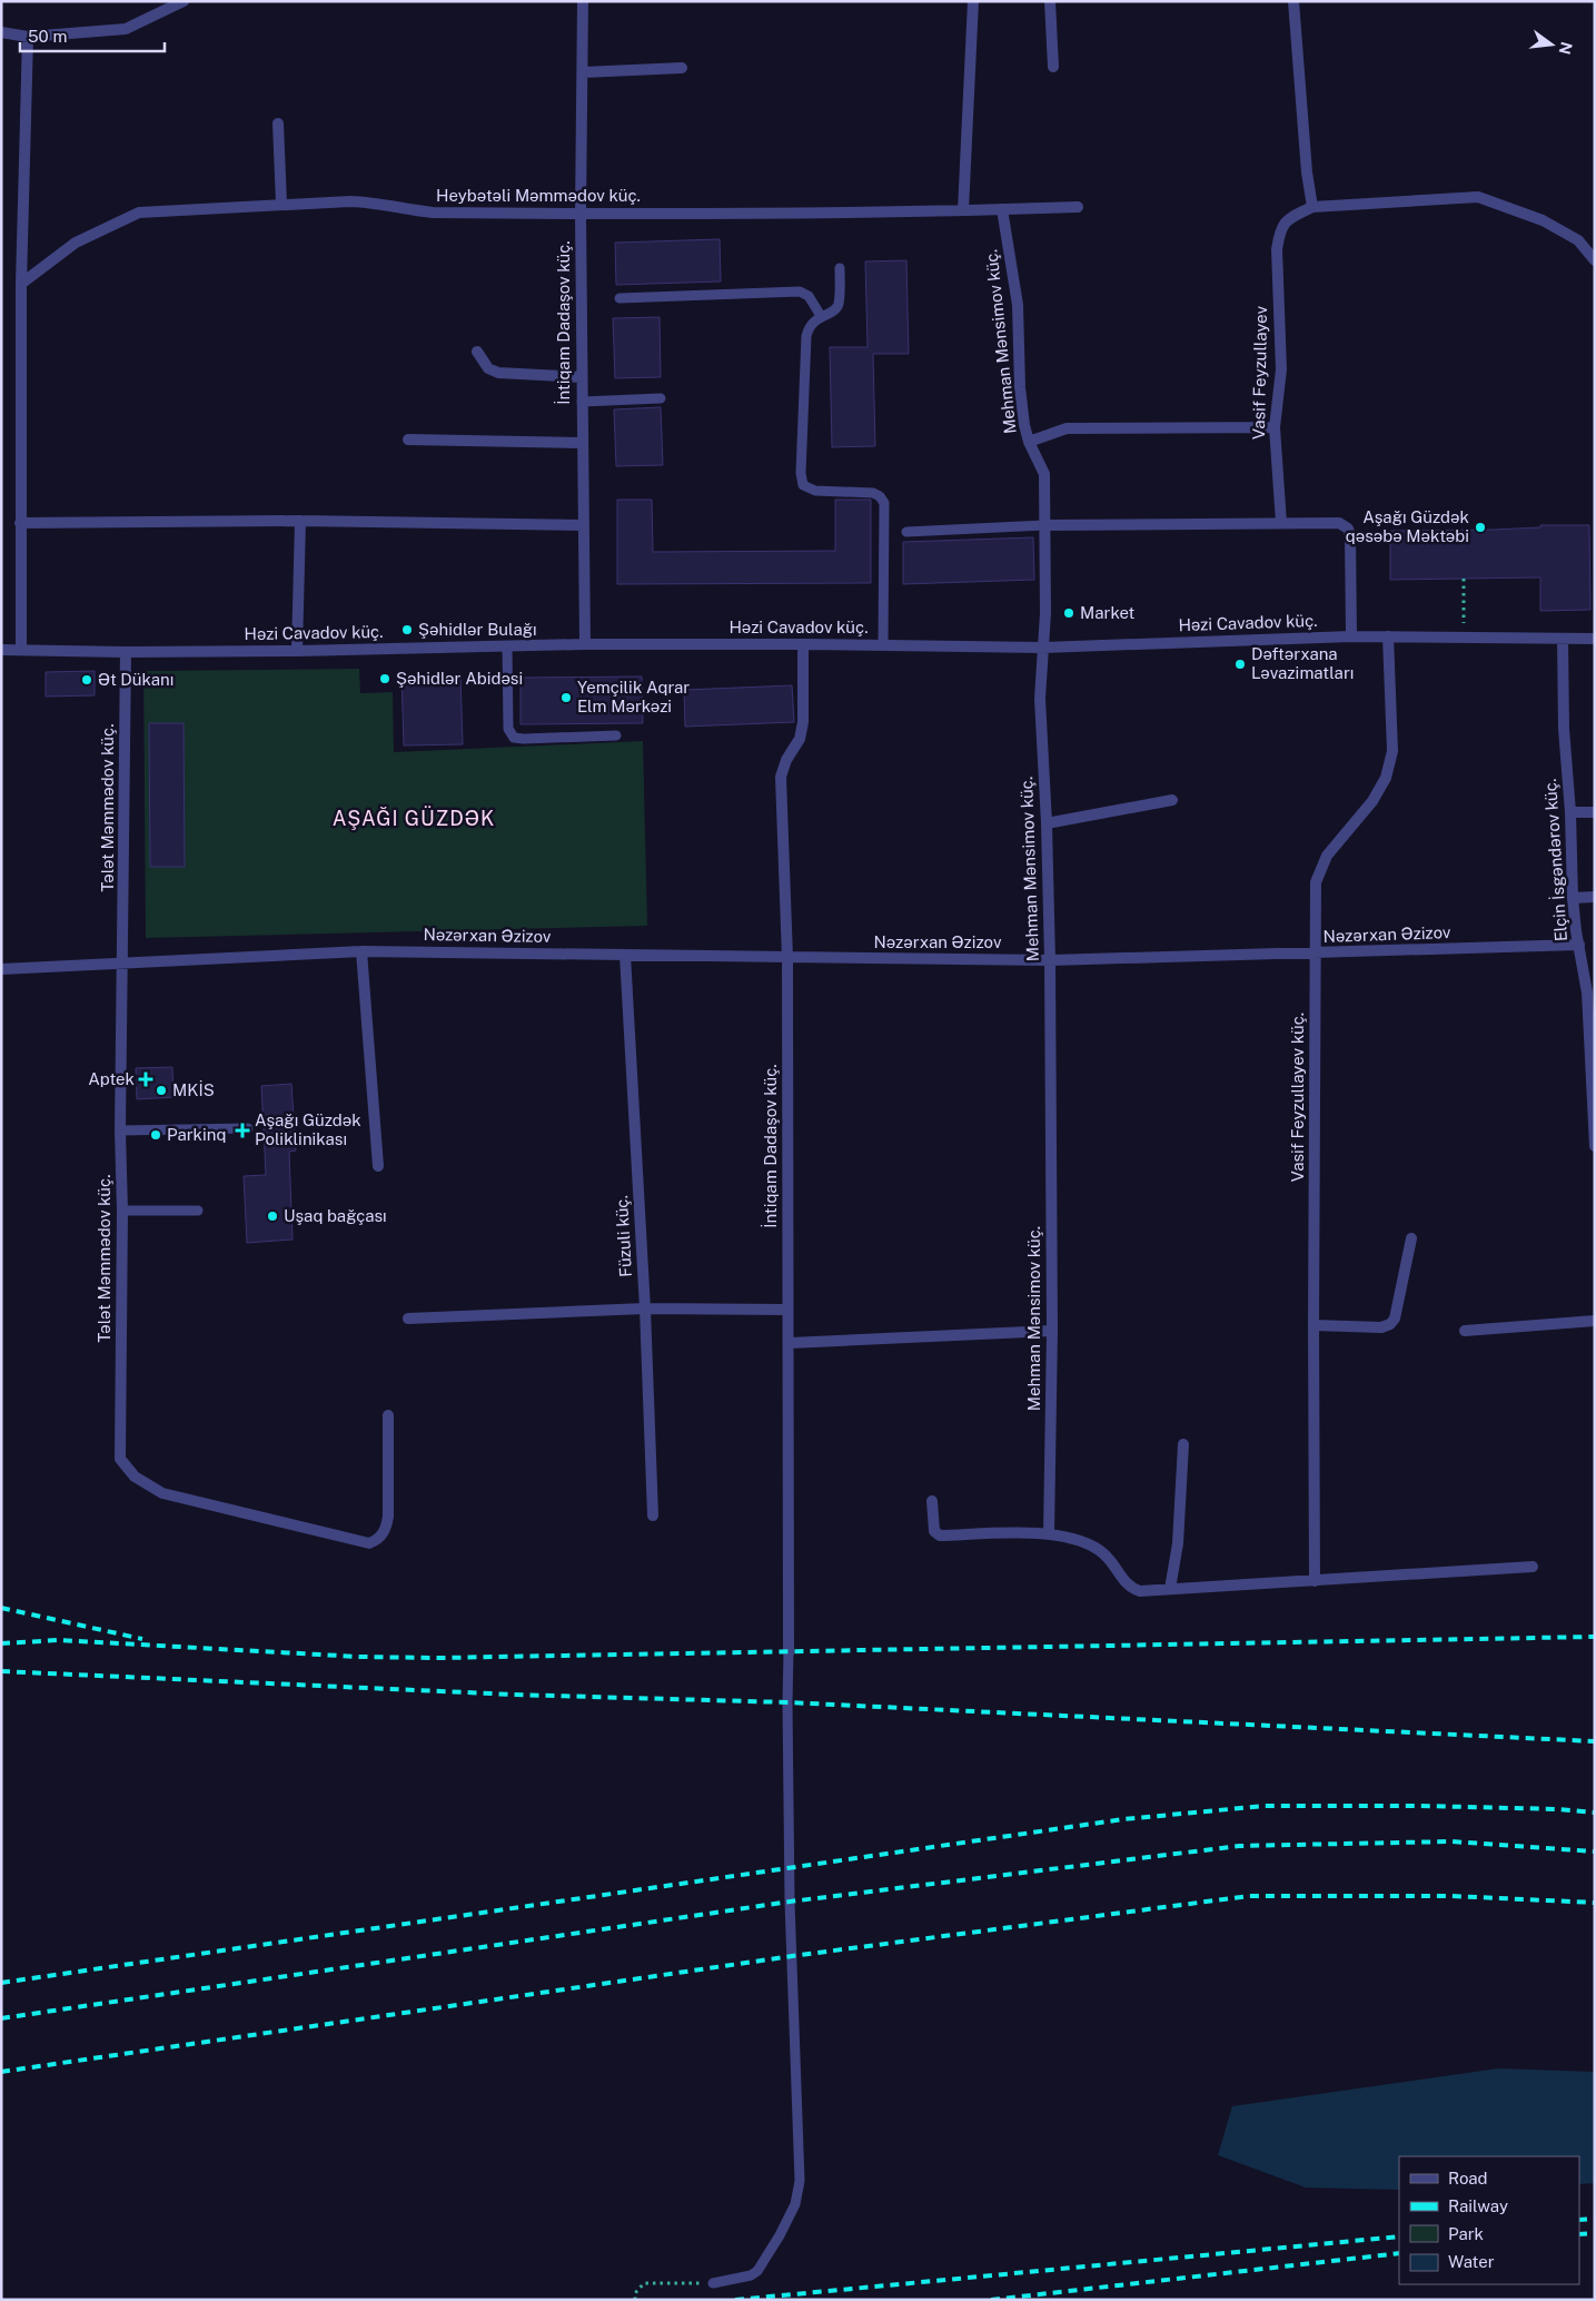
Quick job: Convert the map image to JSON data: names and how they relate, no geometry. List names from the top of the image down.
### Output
{
  "streets": {
    "street": [
      "Heybətəli Məmmədov küç.",
      "İntiqam Dadaşov küç.",
      "Mehman Mənsimov küç.",
      "Vasif Feyzullayev",
      "Həzi Cavadov küç.",
      "Tələt Məmmədov küç.",
      "Elçin İsgəndərov küç.",
      "Nəzərxan Əzizov",
      "Vasif Feyzullayev küç.",
      "Füzuli küç."
    ]
  },
  "crossings": [
    ["Heybətəli Məmmədov küç.", "İntiqam Dadaşov küç."],
    ["Heybətəli Məmmədov küç.", "Mehman Mənsimov küç."],
    ["İntiqam Dadaşov küç.", "Həzi Cavadov küç."],
    ["İntiqam Dadaşov küç.", "Nəzərxan Əzizov"],
    ["Mehman Mənsimov küç.", "Həzi Cavadov küç."],
    ["Mehman Mənsimov küç.", "Nəzərxan Əzizov"],
    ["Həzi Cavadov küç.", "Tələt Məmmədov küç."],
    ["Həzi Cavadov küç.", "Elçin İsgəndərov küç."],
    ["Həzi Cavadov küç.", "Vasif Feyzullayev küç."],
    ["Tələt Məmmədov küç.", "Nəzərxan Əzizov"],
    ["Elçin İsgəndərov küç.", "Nəzərxan Əzizov"],
    ["Nəzərxan Əzizov", "Vasif Feyzullayev küç."],
    ["Nəzərxan Əzizov", "Füzuli küç."]
  ],
  "districts": ["AŞAĞI GÜZDƏK"],
  "places": {
    "other": [
      "Aşağı Güzdək qəsəbə Məktəbi",
      "Market",
      "Şəhidlər Bulağı",
      "Dəftərxana Ləvazimatları",
      "Şəhidlər Abidəsi",
      "Ət Dükanı",
      "Yemçilik Aqrar Elm Mərkəzi",
      "MKİS",
      "Parkinq",
      "Uşaq bağçası"
    ],
    "health": ["Aptek", "Aşağı Güzdək Poliklinikası"]
  },
  "legend": [
    "Road",
    "Railway",
    "Park",
    "Water"
  ],
  "scale_bar": "50 m",
  "north": "right"
}
